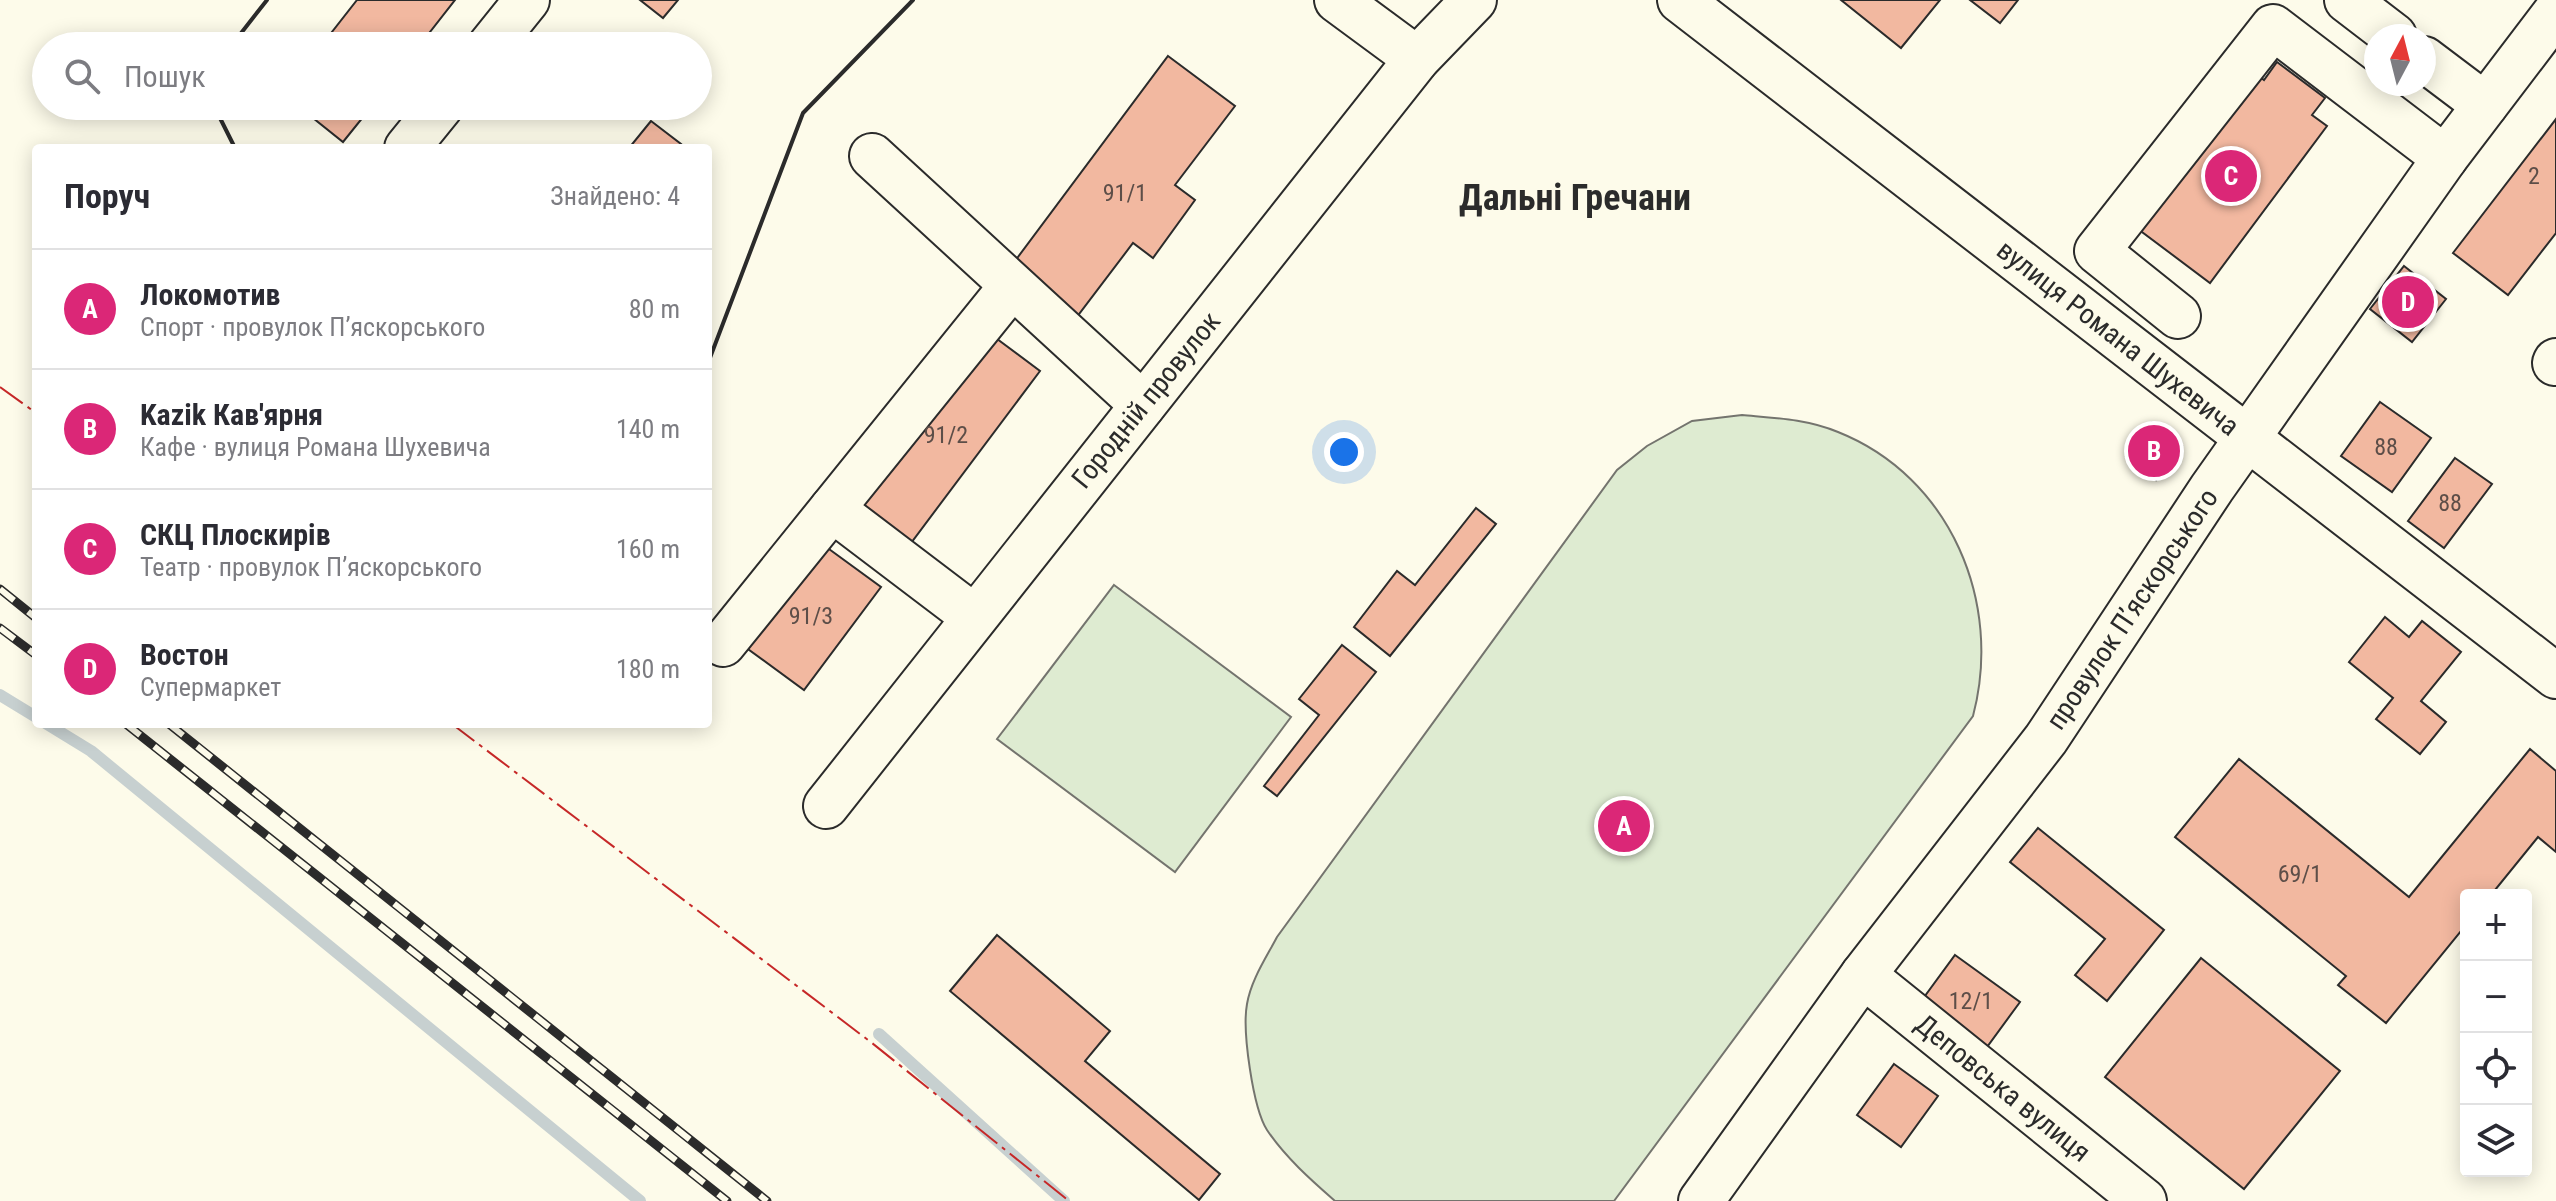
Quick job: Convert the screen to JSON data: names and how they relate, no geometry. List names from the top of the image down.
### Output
{
  "streets": {
    "street": [
      "вулиця Романа Шухевича",
      "Городній провулок",
      "провулок Пʼяскорського",
      "Деповська вулиця"
    ]
  },
  "crossings": [
    ["вулиця Романа Шухевича", "провулок Пʼяскорського"],
    ["провулок Пʼяскорського", "Деповська вулиця"]
  ],
  "districts": ["Дальні Гречани"],
  "house_numbers": [
    "2",
    "91/1",
    "91/2",
    "88",
    "88",
    "91/3",
    "69/1",
    "12/1"
  ],
  "north": "top",
  "page": {
    "search": "Пошук",
    "heading": ["Поруч", "Знайдено: 4"],
    "pins": [
      "C",
      "D",
      "B",
      "A"
    ],
    "list": [
      {
        "mark": "A",
        "name": "Локомотив",
        "note": "Спорт · провулок Пʼяскорського",
        "value": "80 m"
      },
      {
        "mark": "B",
        "name": "Kazik Кав'ярня",
        "note": "Кафе · вулиця Романа Шухевича",
        "value": "140 m"
      },
      {
        "mark": "C",
        "name": "СКЦ Плоскирів",
        "note": "Театр · провулок Пʼяскорського",
        "value": "160 m"
      },
      {
        "mark": "D",
        "name": "Востон",
        "note": "Супермаркет",
        "value": "180 m"
      }
    ],
    "map_buttons": ["+", "−"]
  }
}
